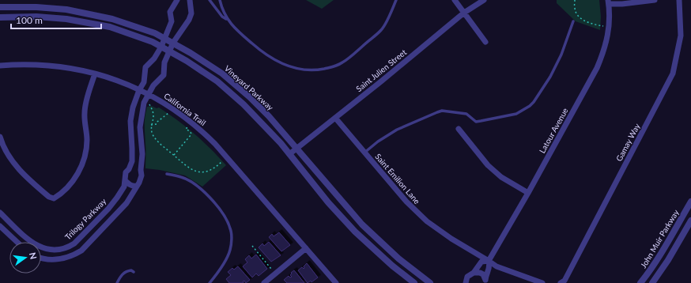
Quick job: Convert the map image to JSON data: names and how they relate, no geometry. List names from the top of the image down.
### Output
{
  "streets": {
    "street": [
      "Saint Julien Street",
      "Vineyard Parkway",
      "California Trail",
      "Latour Avenue",
      "Gamay Way",
      "Saint Emilion Lane",
      "Trilogy Parkway",
      "John Muir Parkway"
    ]
  },
  "crossings": [
    ["Saint Julien Street", "Vineyard Parkway"],
    ["Saint Julien Street", "Saint Emilion Lane"],
    ["Vineyard Parkway", "Trilogy Parkway"],
    ["California Trail", "Trilogy Parkway"],
    ["Latour Avenue", "Saint Emilion Lane"]
  ],
  "scale_bar": "100 m",
  "north": "right"
}
